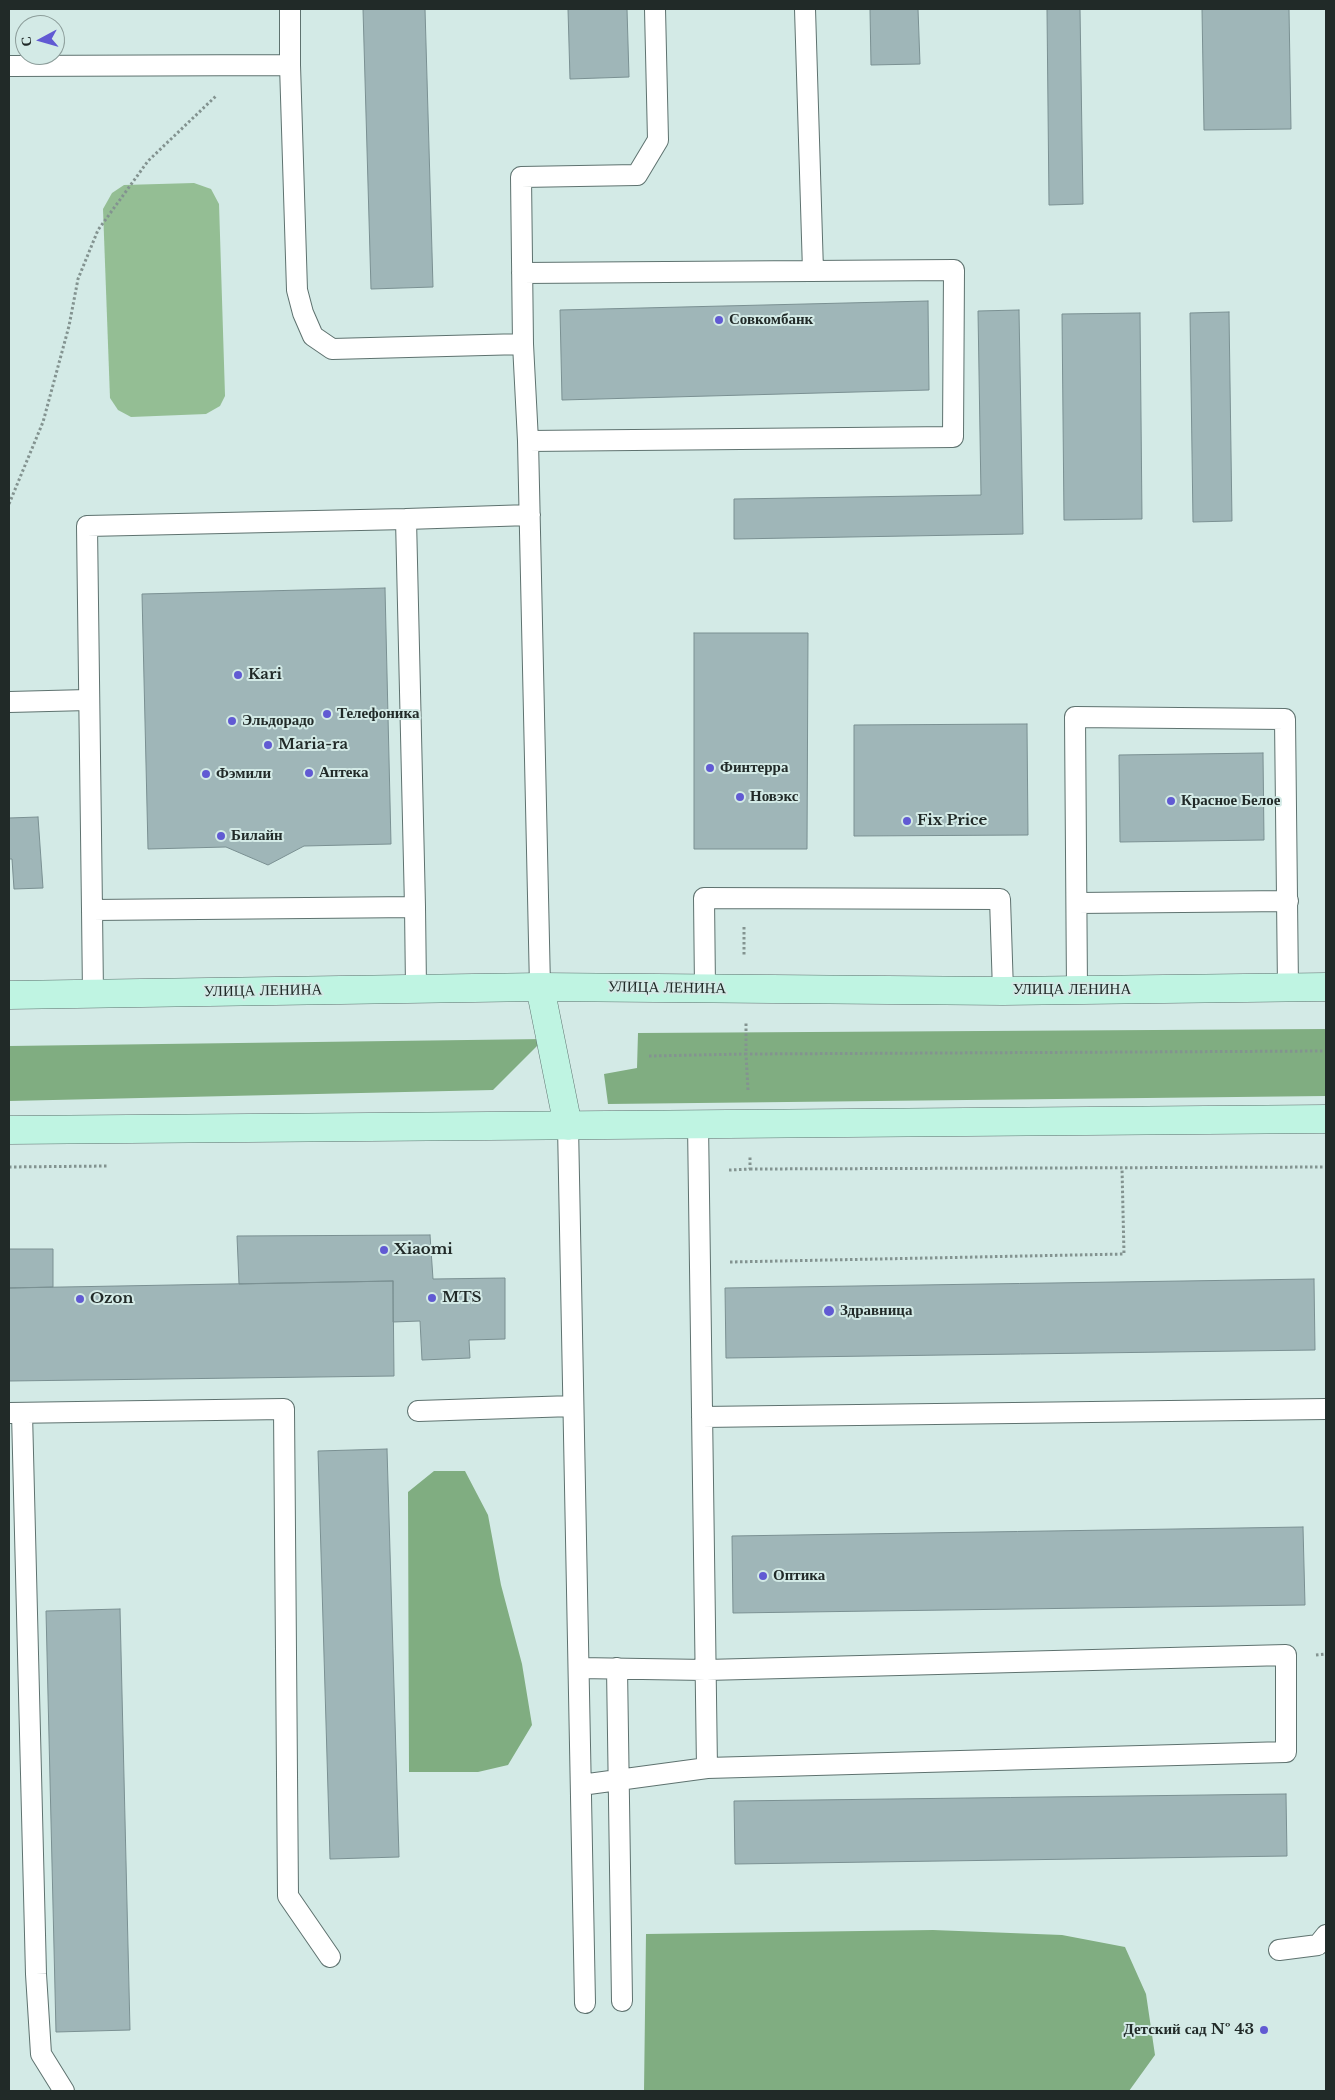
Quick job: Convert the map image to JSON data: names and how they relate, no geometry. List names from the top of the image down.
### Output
{
  "streets": {
    "street": ["УЛИЦА ЛЕНИНА"]
  },
  "places": [
    "Совкомбанк",
    "Kari",
    "Телефоника",
    "Эльдорадо",
    "Maria-ra",
    "Финтерра",
    "Аптека",
    "Фэмили",
    "Новэкс",
    "Красное Белое",
    "Fix Price",
    "Билайн",
    "Xiaomi",
    "MTS",
    "Ozon",
    "Здравница",
    "Оптика",
    "Детский сад № 43"
  ],
  "north": "left"
}
